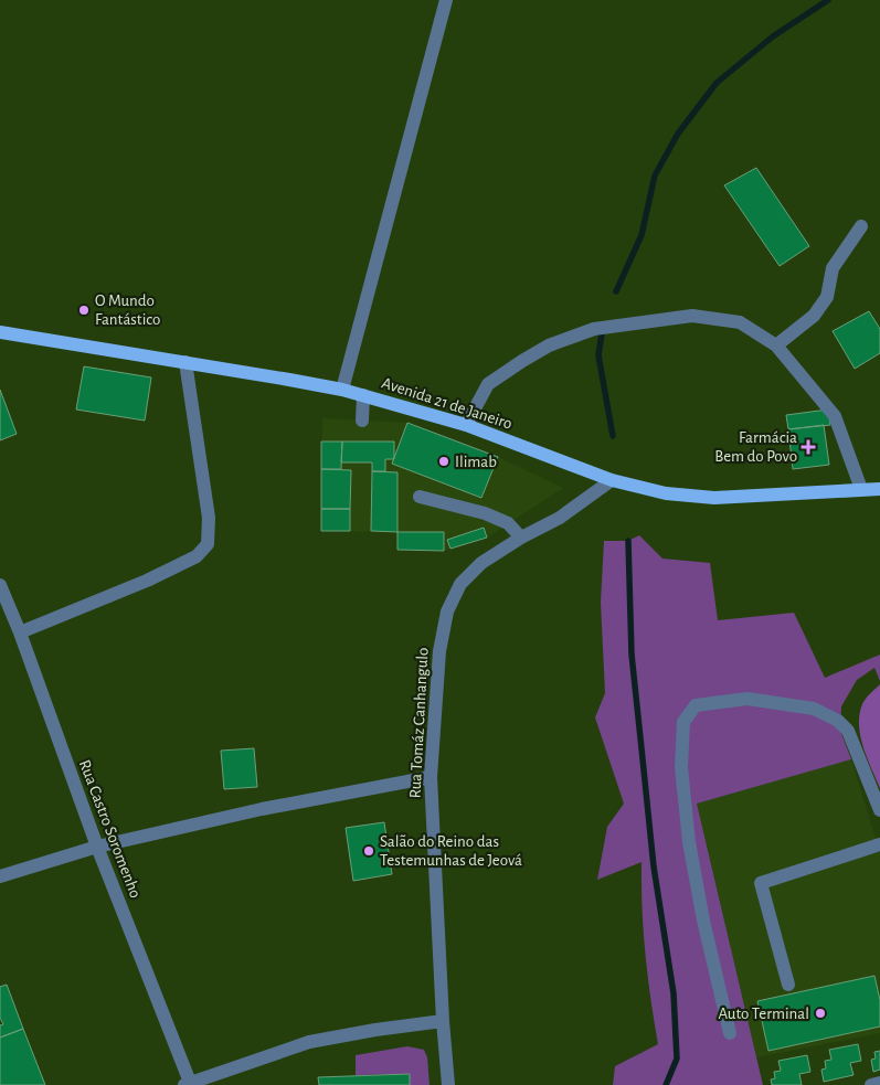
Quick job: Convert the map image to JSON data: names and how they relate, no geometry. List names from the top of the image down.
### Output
{
  "streets": {
    "main road": ["Avenida 21 de Janeiro"],
    "street": ["Rua Tomáz Canhangulo", "Rua Castro Soromenho"]
  },
  "crossings": [
    ["Avenida 21 de Janeiro", "Rua Tomáz Canhangulo"]
  ],
  "places": {
    "other": [
      "O Mundo Fantástico",
      "Ilimab",
      "Salão do Reino das Testemunhas de Jeová",
      "Auto Terminal"
    ],
    "health": ["Farmácia Bem do Povo"]
  }
}
